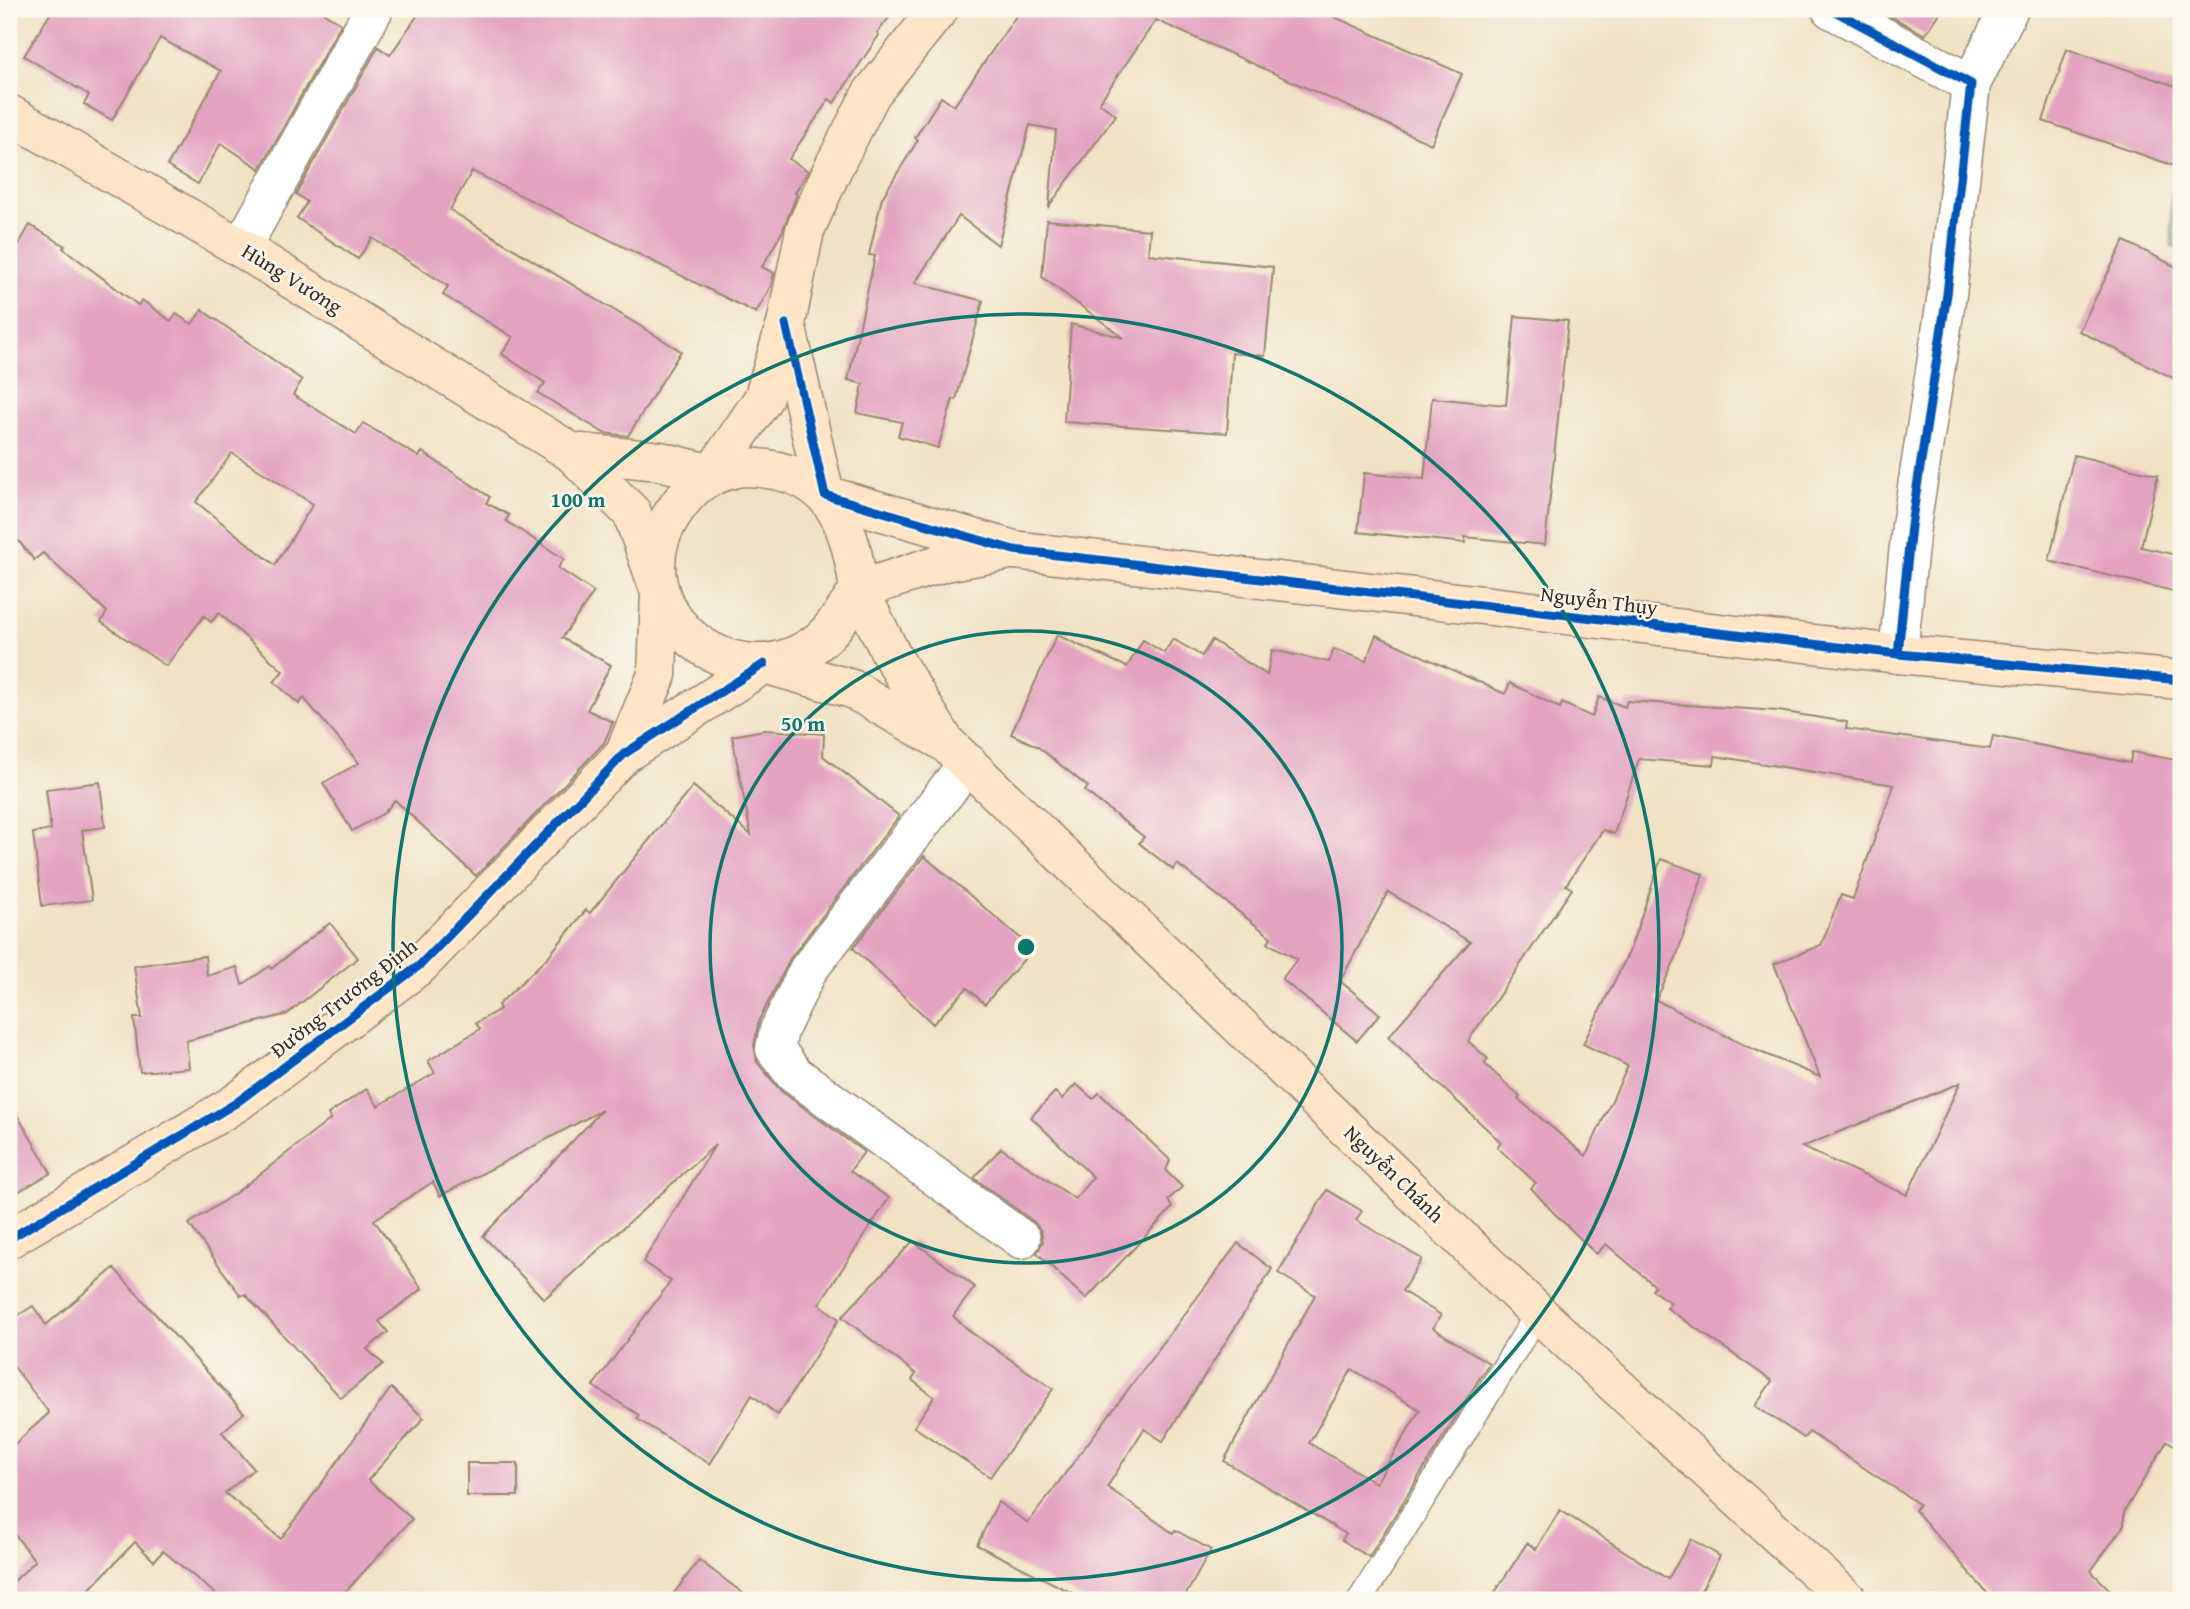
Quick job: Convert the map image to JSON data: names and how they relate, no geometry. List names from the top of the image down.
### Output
{
  "streets": {
    "street": [
      "Hùng Vương",
      "Nguyễn Thụy",
      "Đường Trương Định",
      "Nguyễn Chánh"
    ]
  },
  "rings": ["100 m", "50 m"]
}
